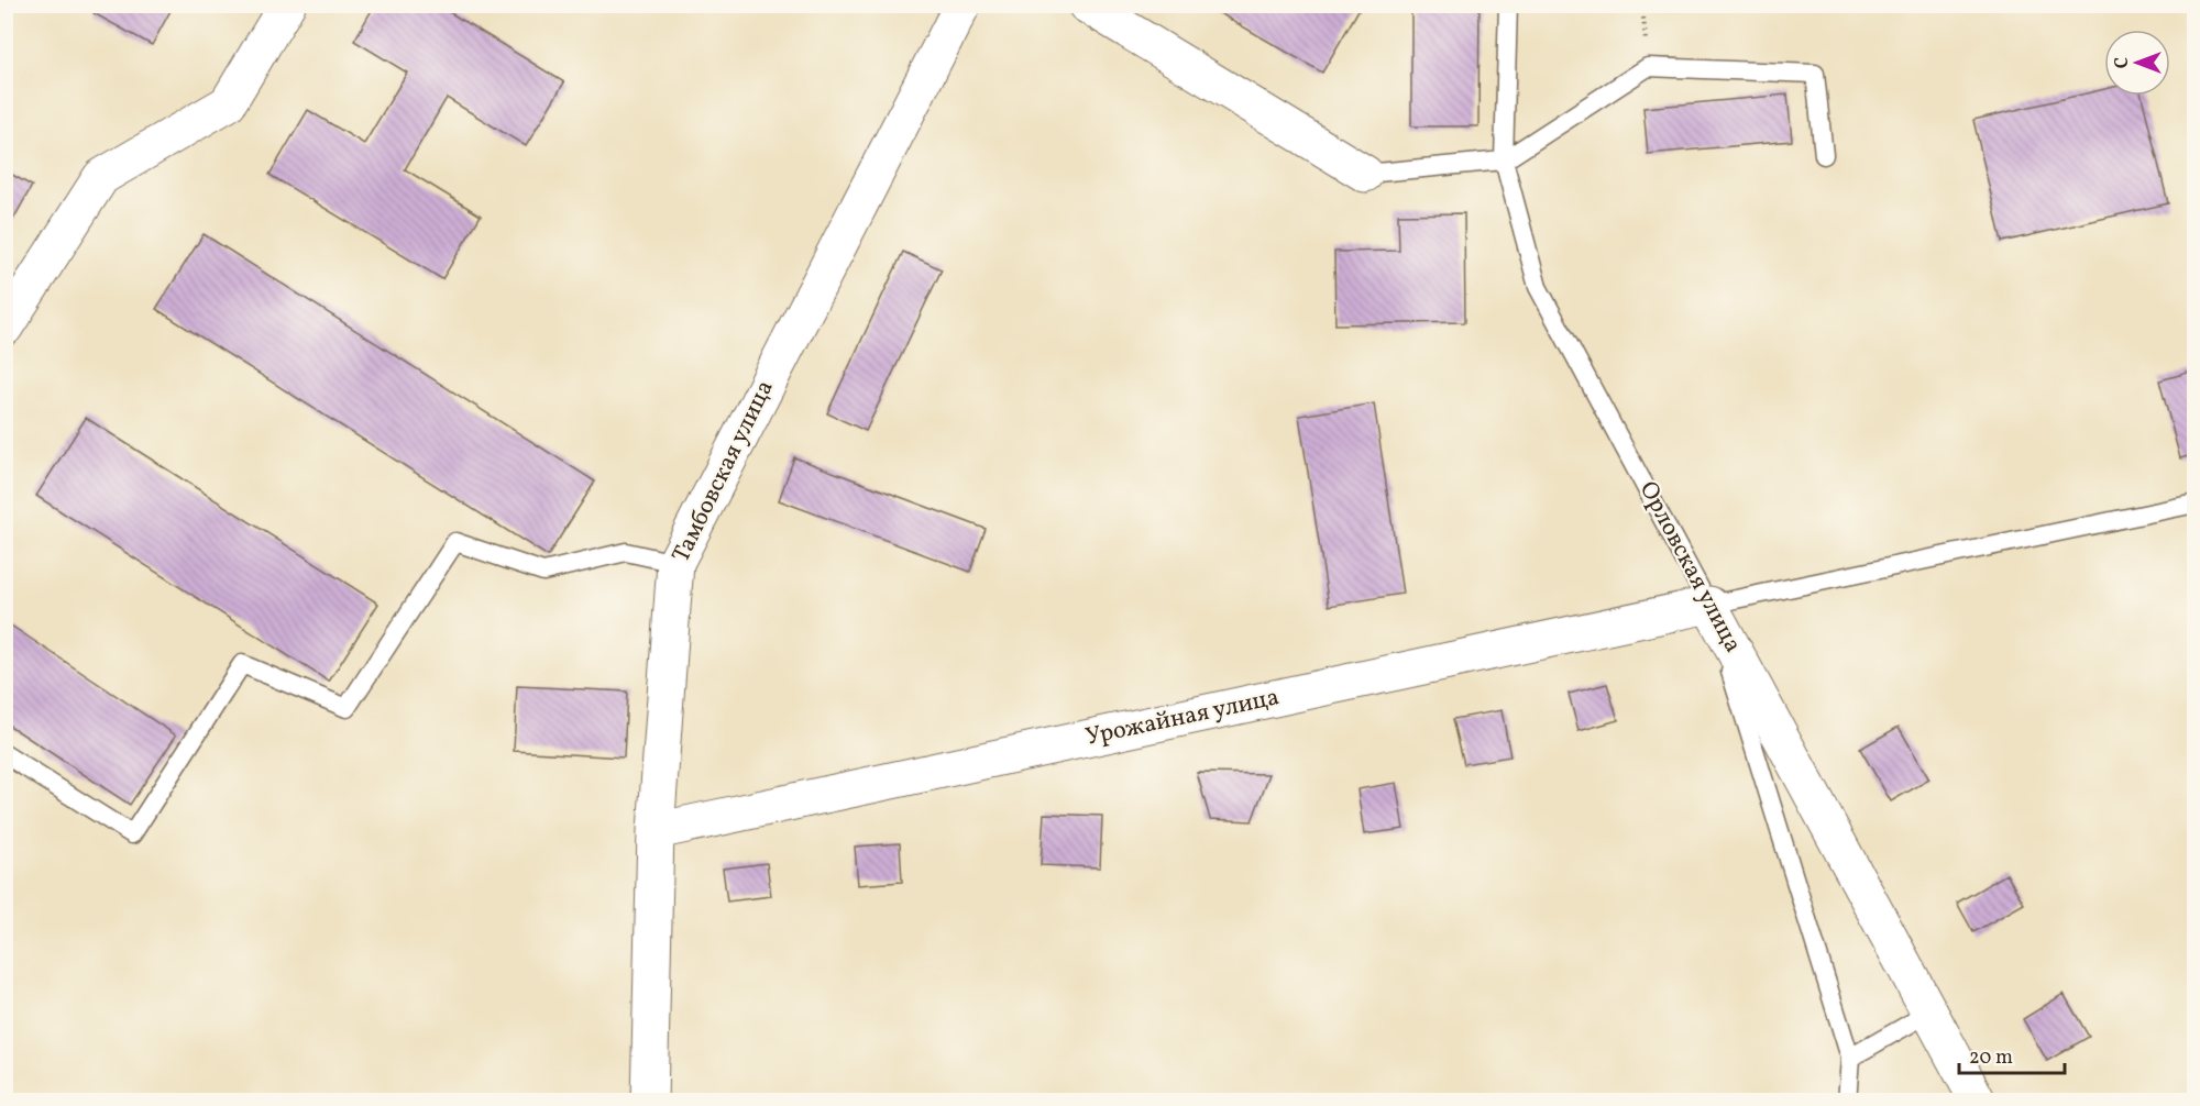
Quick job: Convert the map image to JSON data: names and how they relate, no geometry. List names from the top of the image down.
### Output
{
  "streets": {
    "street": ["Тамбовская улица", "Орловская улица", "Урожайная улица"]
  },
  "crossings": [
    ["Тамбовская улица", "Урожайная улица"],
    ["Орловская улица", "Урожайная улица"]
  ],
  "scale_bar": "20 m",
  "north": "left"
}
